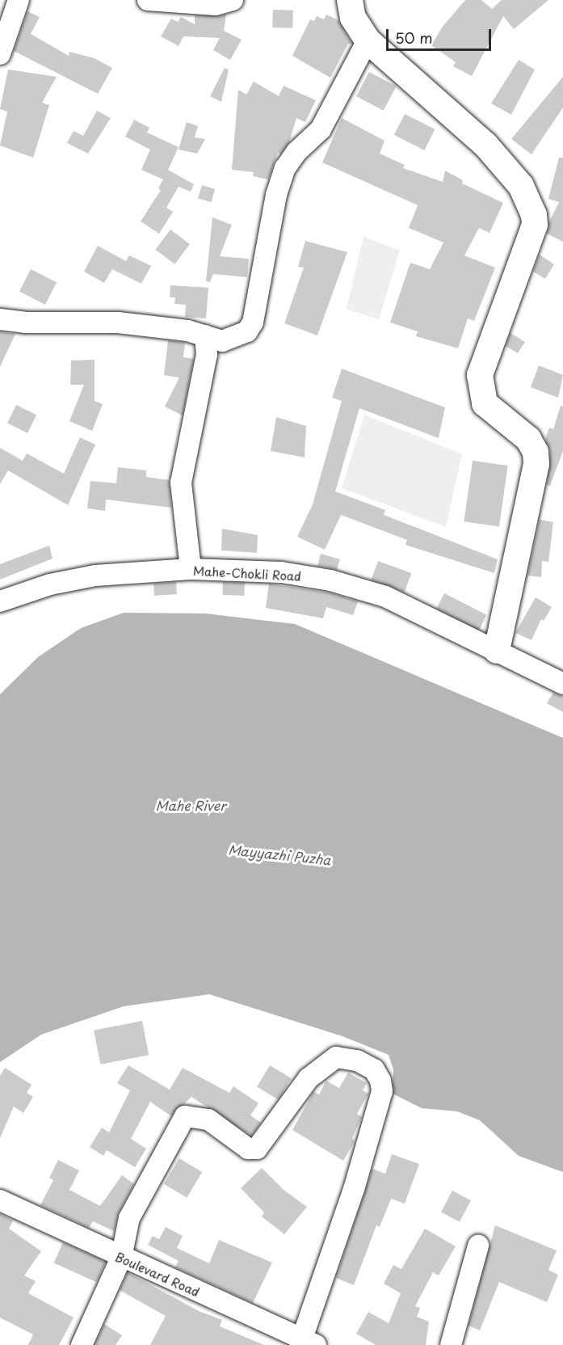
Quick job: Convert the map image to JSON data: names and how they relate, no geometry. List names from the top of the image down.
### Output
{
  "streets": {
    "street": ["Mahe-Chokli Road", "Boulevard Road"]
  },
  "water": ["Mahe River", "Mayyazhi Puzha"],
  "scale_bar": "50 m"
}
